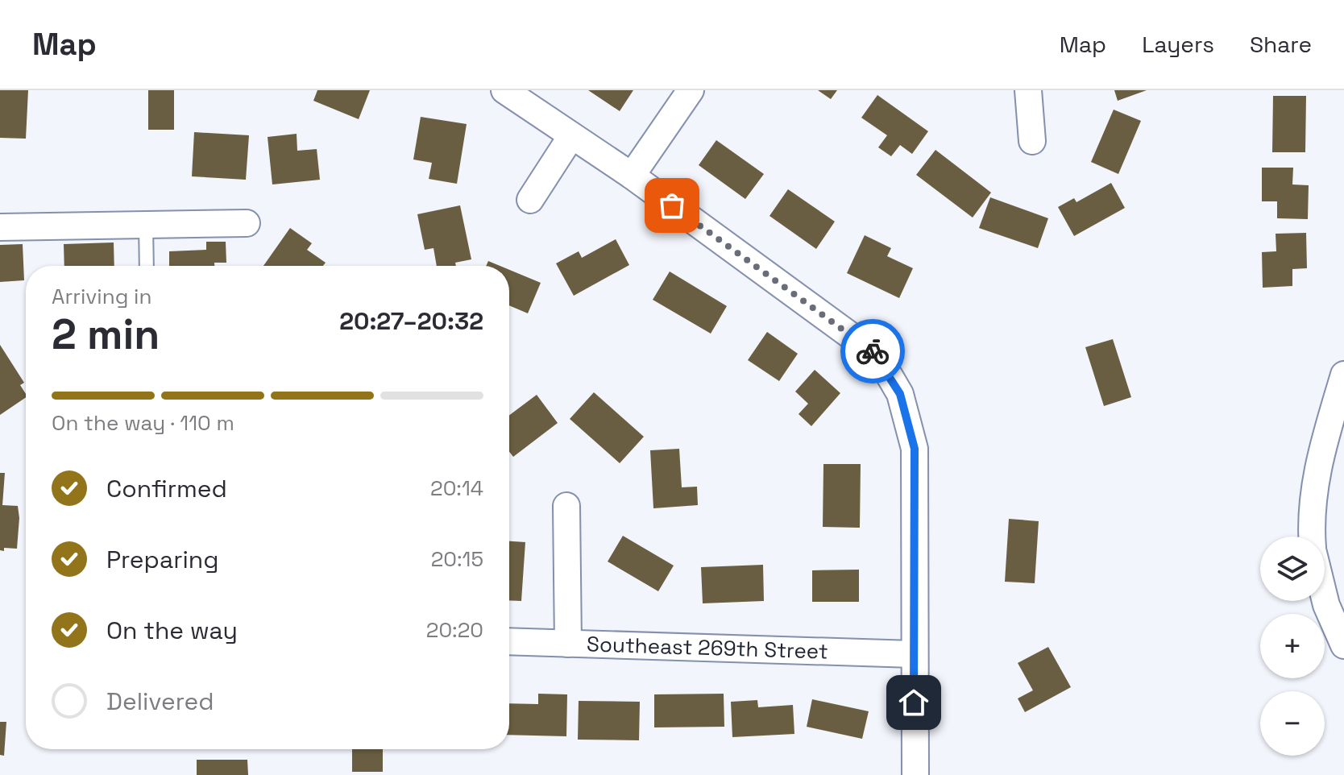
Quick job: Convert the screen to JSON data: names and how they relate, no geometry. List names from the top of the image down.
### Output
{
  "streets": {
    "street": ["Southeast 269th Street"]
  },
  "page": {
    "header": "Map",
    "nav": ["Map", "Layers", "Share"],
    "heading": ["2 min", "Arriving in", "20:27–20:32"],
    "bar": "On the way · 110 m",
    "list": [
      ["Confirmed", "20:14"],
      ["Preparing", "20:15"],
      ["On the way", "20:20"],
      "Delivered"
    ],
    "map_buttons": ["+", "−"]
  }
}
